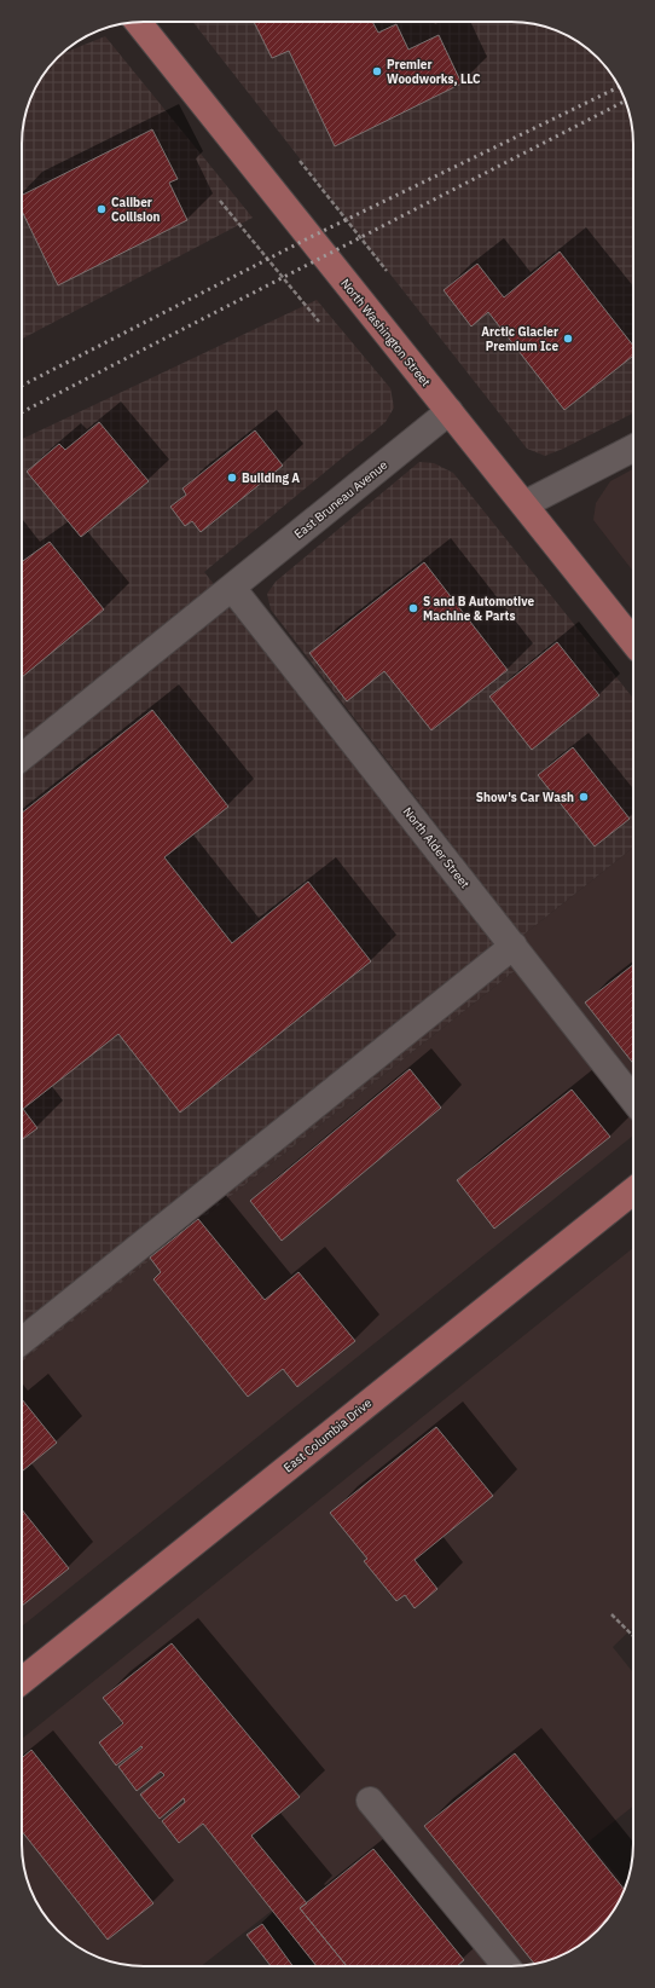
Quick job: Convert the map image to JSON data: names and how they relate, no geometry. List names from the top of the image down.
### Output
{
  "streets": {
    "main road": ["North Washington Street", "East Columbia Drive"],
    "street": ["East Bruneau Avenue", "North Alder Street"]
  },
  "crossings": [
    ["North Washington Street", "East Bruneau Avenue"],
    ["East Bruneau Avenue", "North Alder Street"]
  ],
  "places": [
    "Premier Woodworks, LLC",
    "Caliber Collision",
    "Arctic Glacier Premium Ice",
    "Building A",
    "S and B Automotive Machine & Parts",
    "Show's Car Wash"
  ]
}
